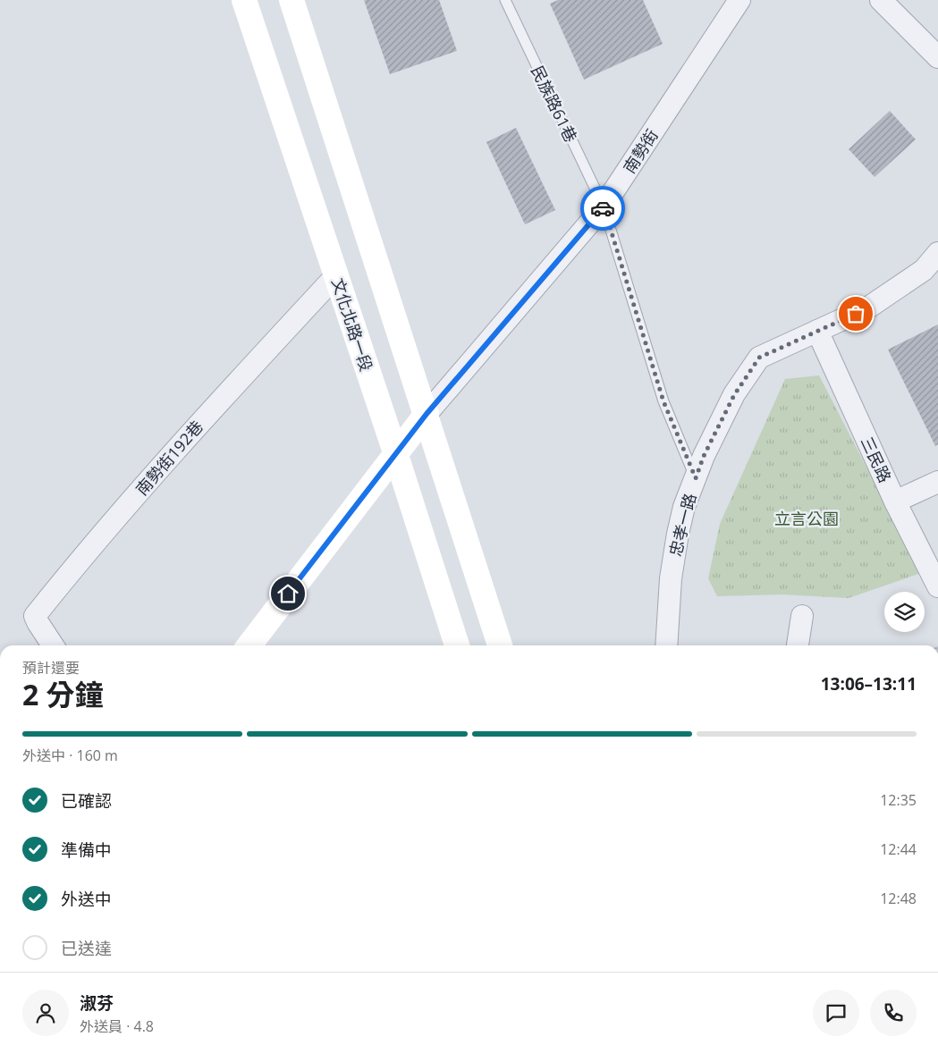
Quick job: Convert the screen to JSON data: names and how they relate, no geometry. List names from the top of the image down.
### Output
{
  "streets": {
    "main road": ["南勢街", "文化北路一段"],
    "street": ["南勢街192巷", "三民路", "忠孝一路"],
    "lane": ["民族路61巷"]
  },
  "crossings": [
    ["民族路61巷", "南勢街"],
    ["民族路61巷", "忠孝一路"],
    ["南勢街", "文化北路一段"],
    ["文化北路一段", "南勢街192巷"],
    ["三民路", "忠孝一路"]
  ],
  "parks": ["立言公園"],
  "page": {
    "heading": ["2 分鐘", "預計還要", "13:06–13:11"],
    "panel": ["淑芬", "外送員 · 4.8"],
    "bar": "外送中 · 160 m",
    "list": [
      ["已確認", "12:35"],
      ["準備中", "12:44"],
      ["外送中", "12:48"],
      "已送達"
    ]
  }
}
